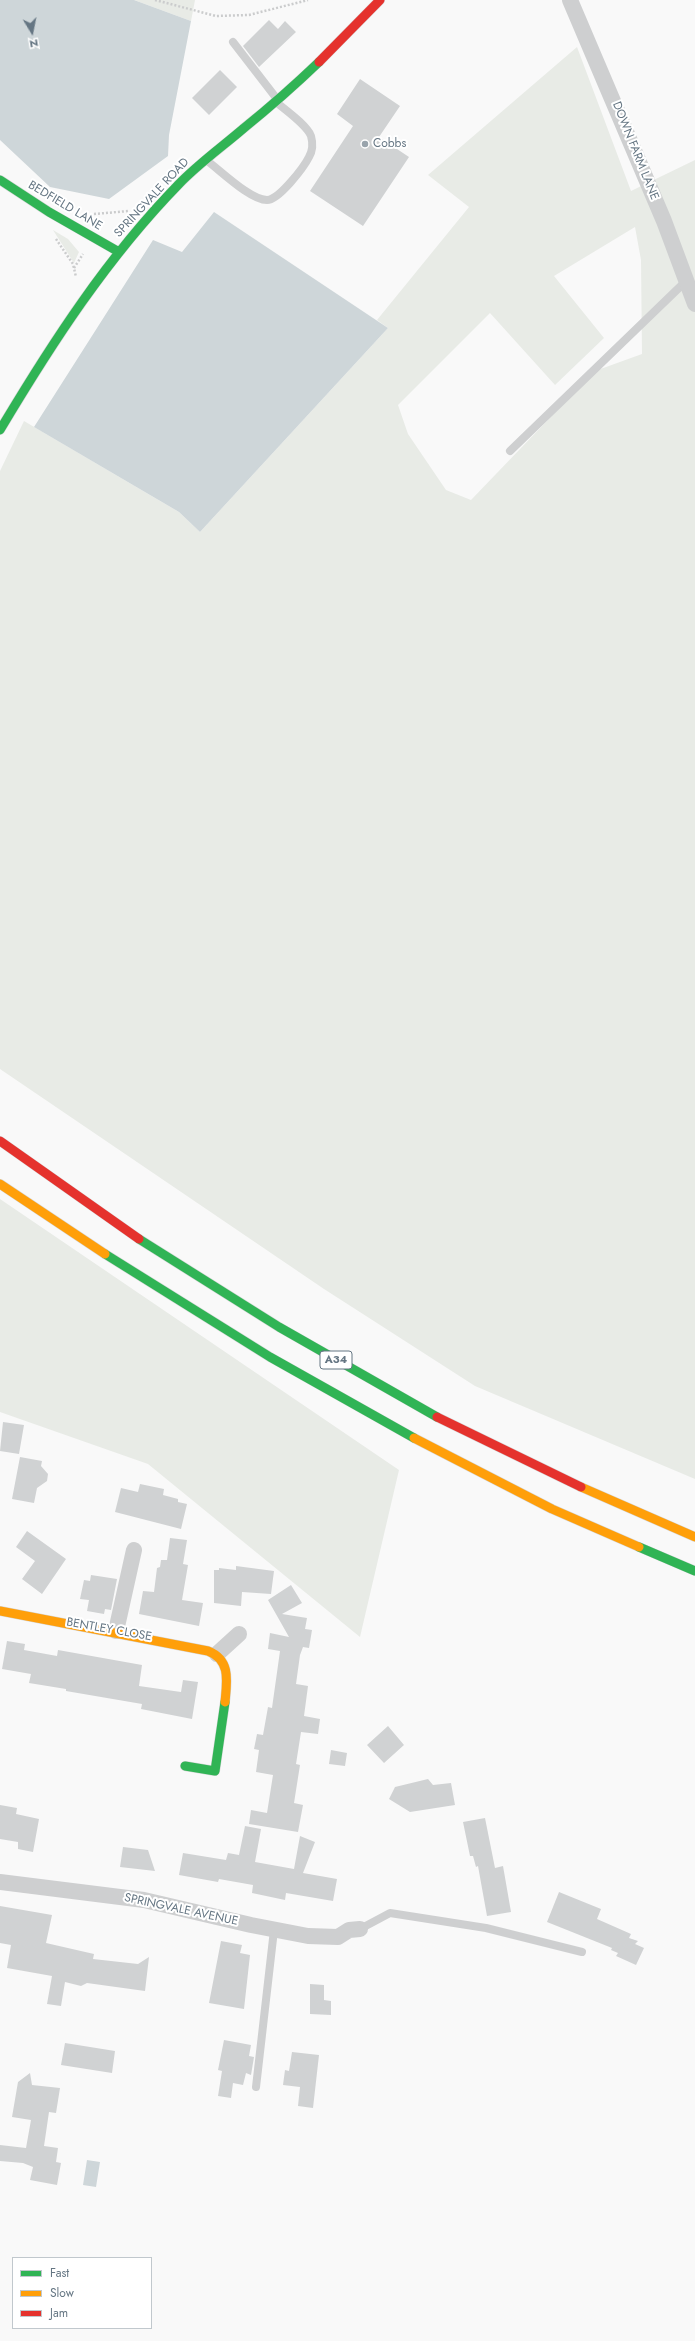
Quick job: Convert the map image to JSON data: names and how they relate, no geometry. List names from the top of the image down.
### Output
{
  "streets": {
    "main road": [
      "SPRINGVALE ROAD",
      "BEDFIELD LANE",
      "A34",
      "BENTLEY CLOSE"
    ],
    "street": ["DOWN FARM LANE", "SPRINGVALE AVENUE"]
  },
  "crossings": [
    ["SPRINGVALE ROAD", "BEDFIELD LANE"]
  ],
  "places": ["Cobbs"],
  "legend": ["Fast", "Slow", "Jam"],
  "north": "bottom"
}
